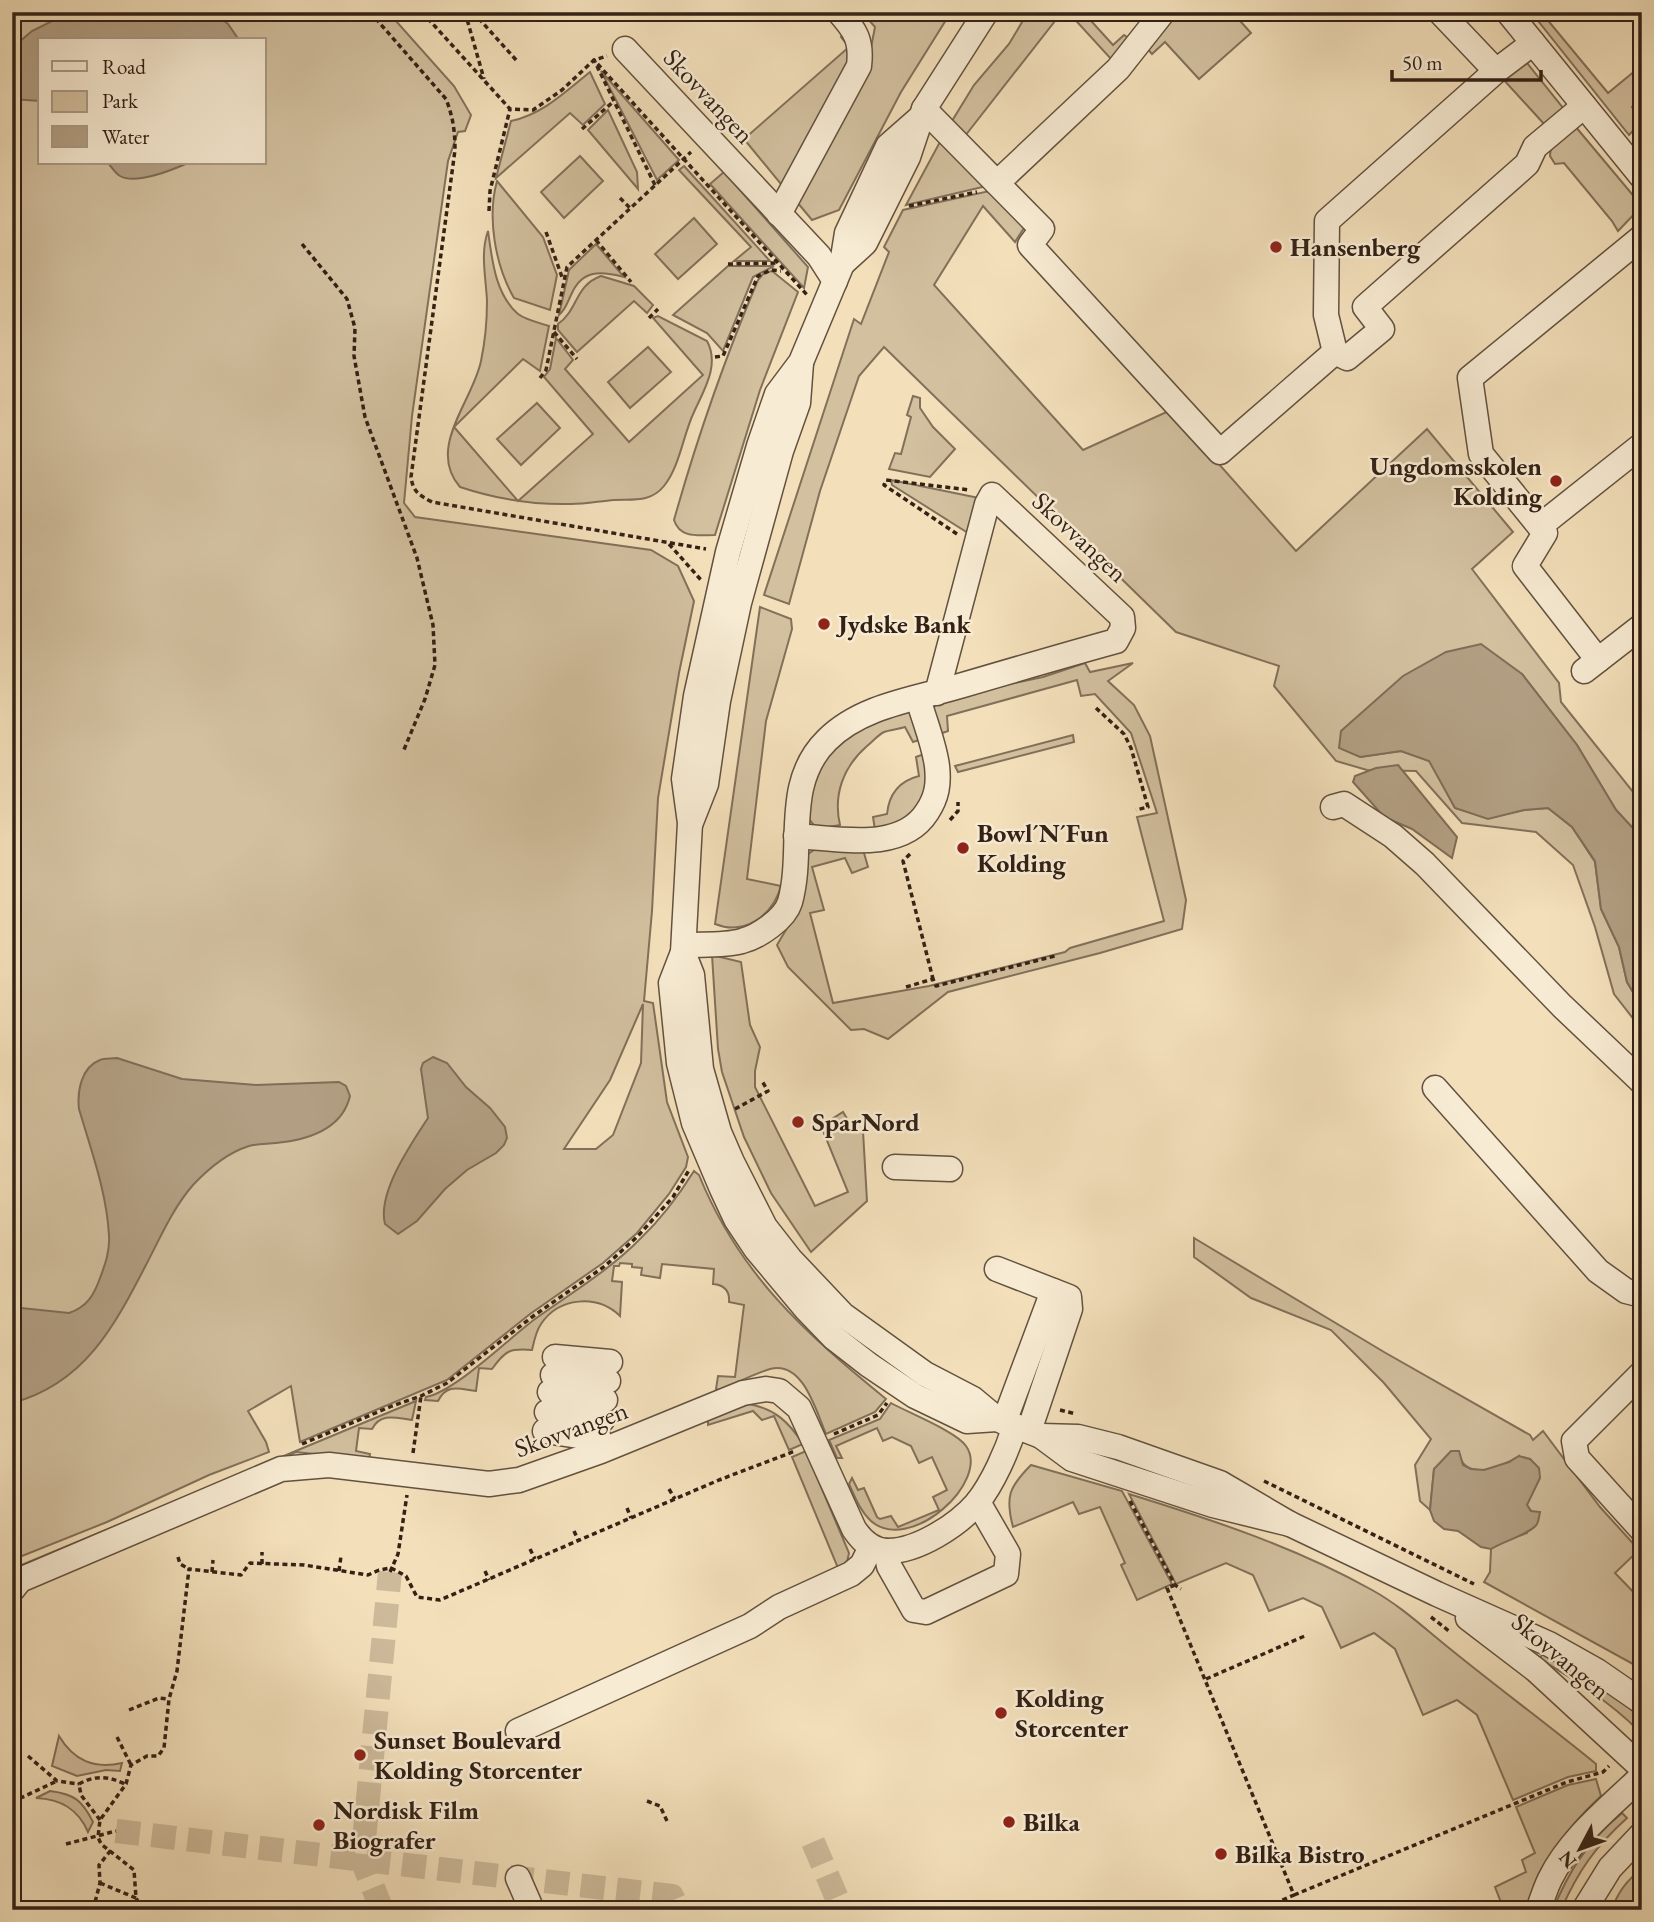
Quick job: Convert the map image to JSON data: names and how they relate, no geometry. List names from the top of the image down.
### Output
{
  "streets": {
    "street": ["Skovvangen"]
  },
  "places": [
    "Hansenberg",
    "Ungdomsskolen Kolding",
    "Jydske Bank",
    "Bowl´N´Fun Kolding",
    "SparNord",
    "Kolding Storcenter",
    "Sunset Boulevard Kolding Storcenter",
    "Bilka",
    "Nordisk Film Biografer",
    "Bilka Bistro"
  ],
  "legend": ["Road", "Park", "Water"],
  "scale_bar": "50 m",
  "north": "bottom left"
}
